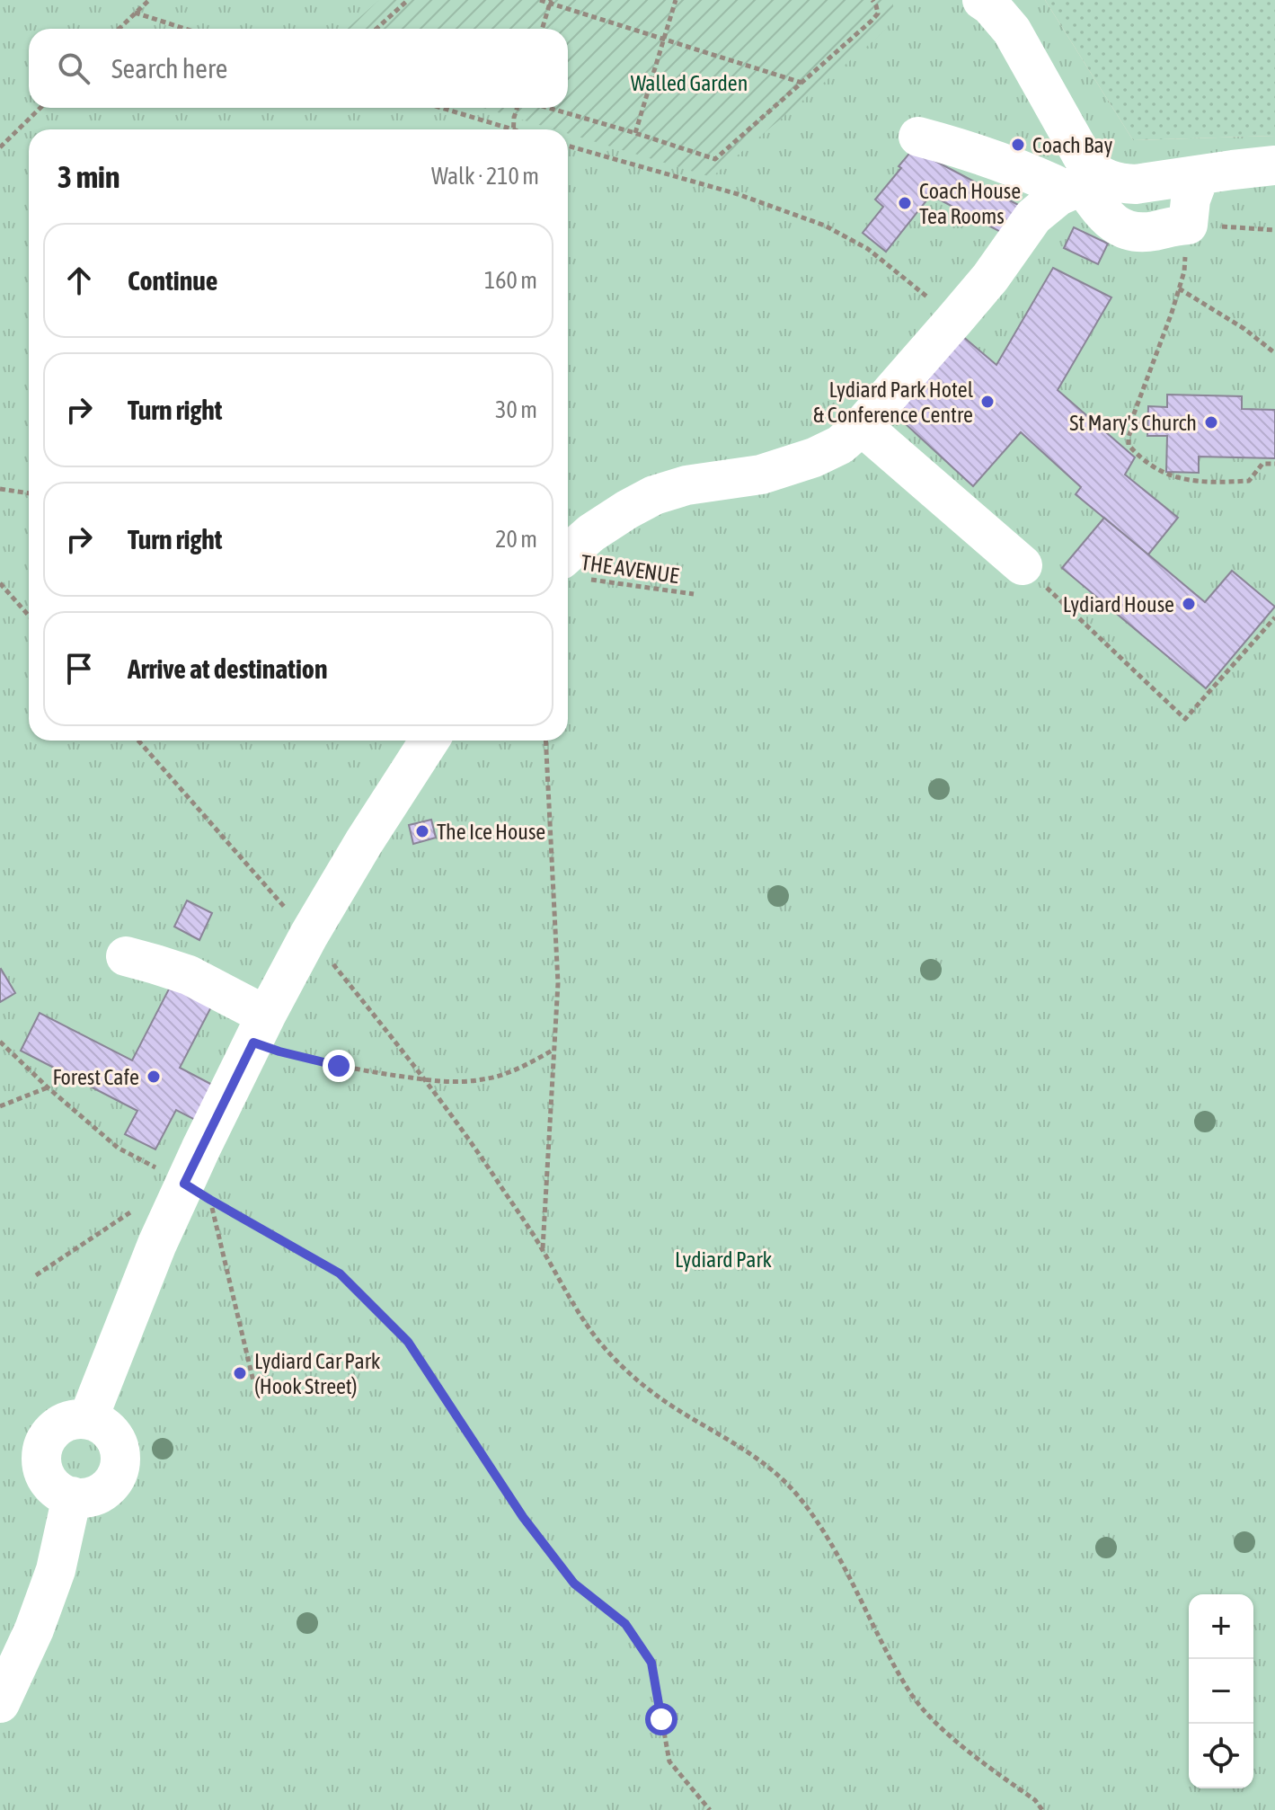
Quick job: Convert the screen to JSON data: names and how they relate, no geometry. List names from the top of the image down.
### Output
{
  "streets": {
    "path": ["THE AVENUE"]
  },
  "parks": ["Walled Garden", "Lydiard Park"],
  "places": [
    "Coach Bay",
    "Coach House Tea Rooms",
    "Lydiard Park Hotel & Conference Centre",
    "St Mary's Church",
    "Lydiard House",
    "The Ice House",
    "Forest Cafe",
    "Lydiard Car Park (Hook Street)"
  ],
  "page": {
    "search": "Search here",
    "heading": ["3 min", "Walk · 210 m"],
    "list": [
      ["Continue", "160 m"],
      ["Turn right", "30 m"],
      ["Turn right", "20 m"],
      "Arrive at destination"
    ],
    "map_buttons": ["+", "−"]
  }
}
